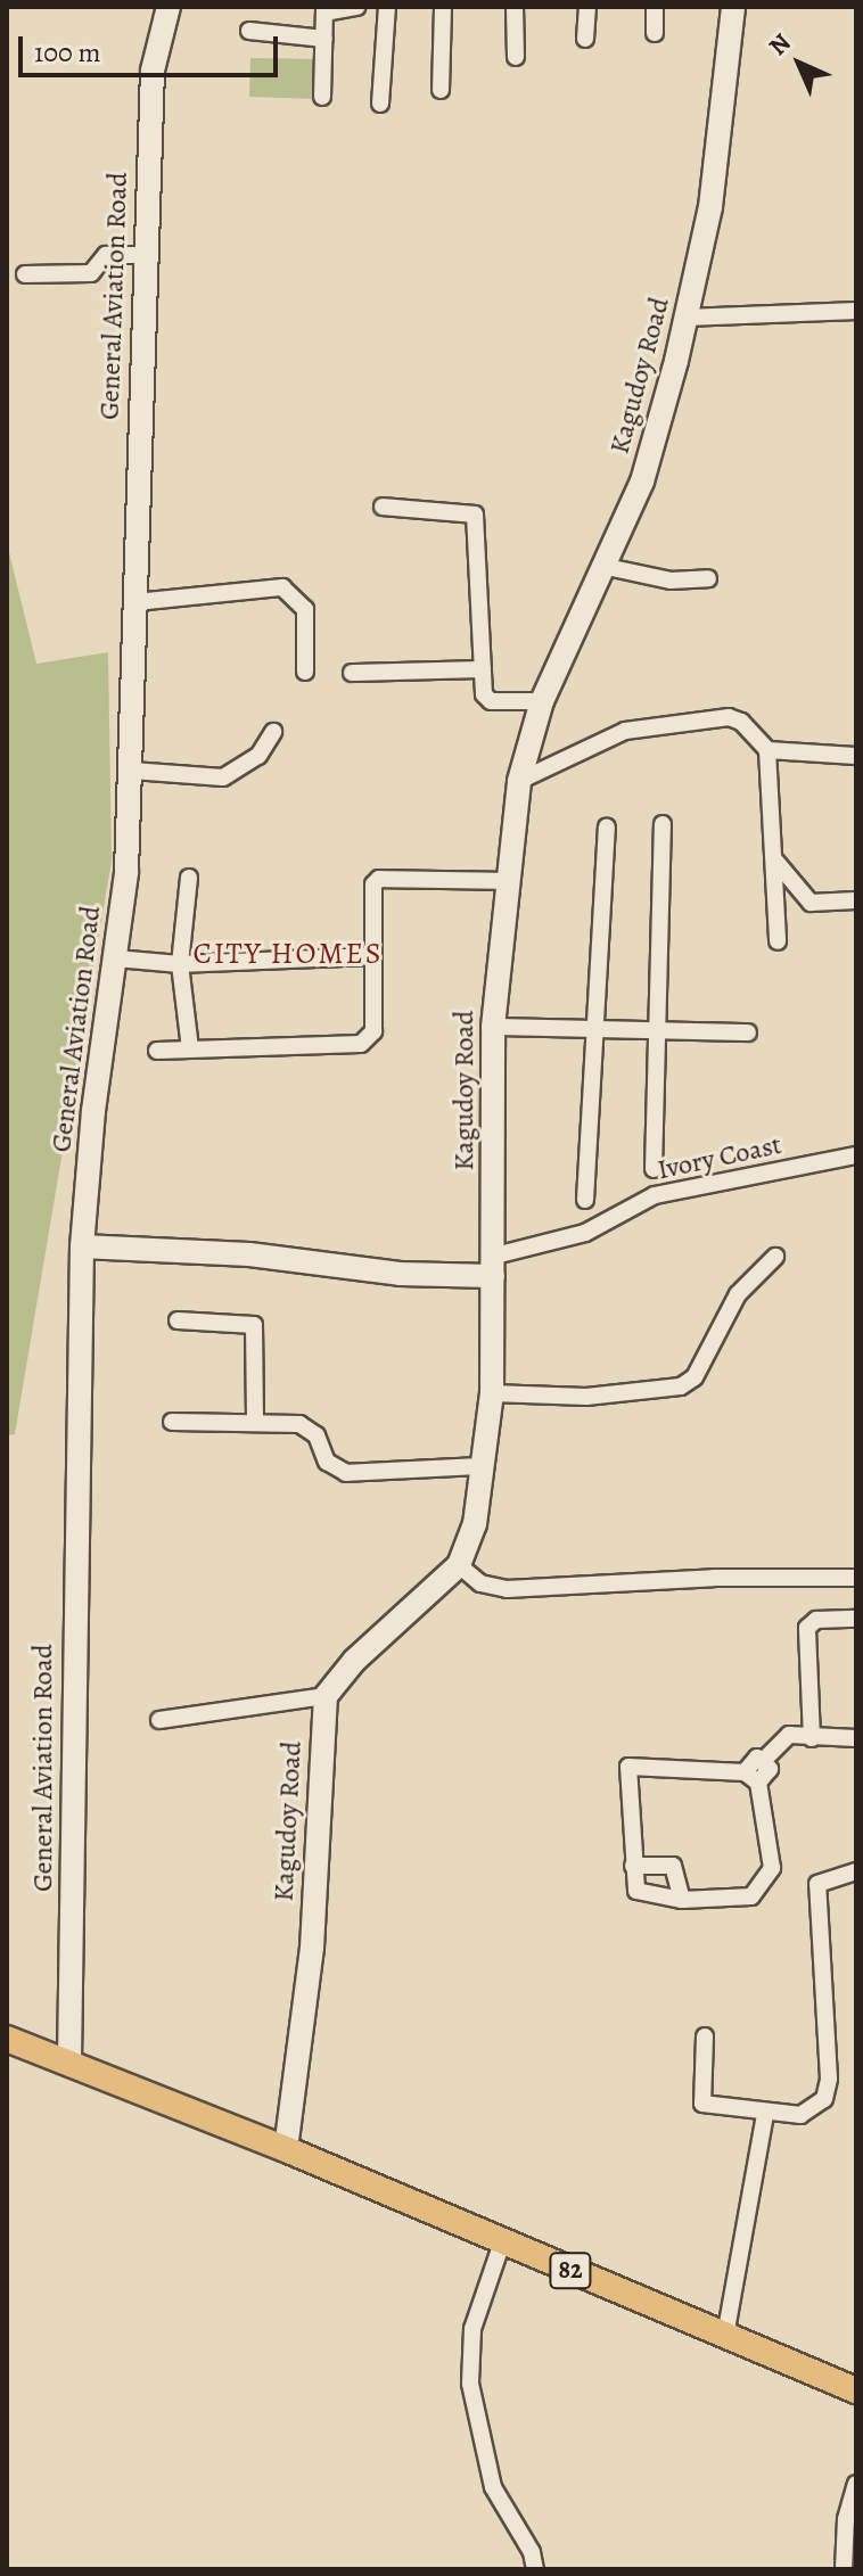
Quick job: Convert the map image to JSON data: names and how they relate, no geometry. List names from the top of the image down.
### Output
{
  "streets": {
    "main road": ["82"],
    "street": ["General Aviation Road", "Kagudoy Road", "Ivory Coast"]
  },
  "crossings": [
    ["General Aviation Road", "82"],
    ["Kagudoy Road", "Ivory Coast"],
    ["Kagudoy Road", "82"]
  ],
  "districts": ["CITY HOMES"],
  "scale_bar": "100 m",
  "north": "top left"
}
